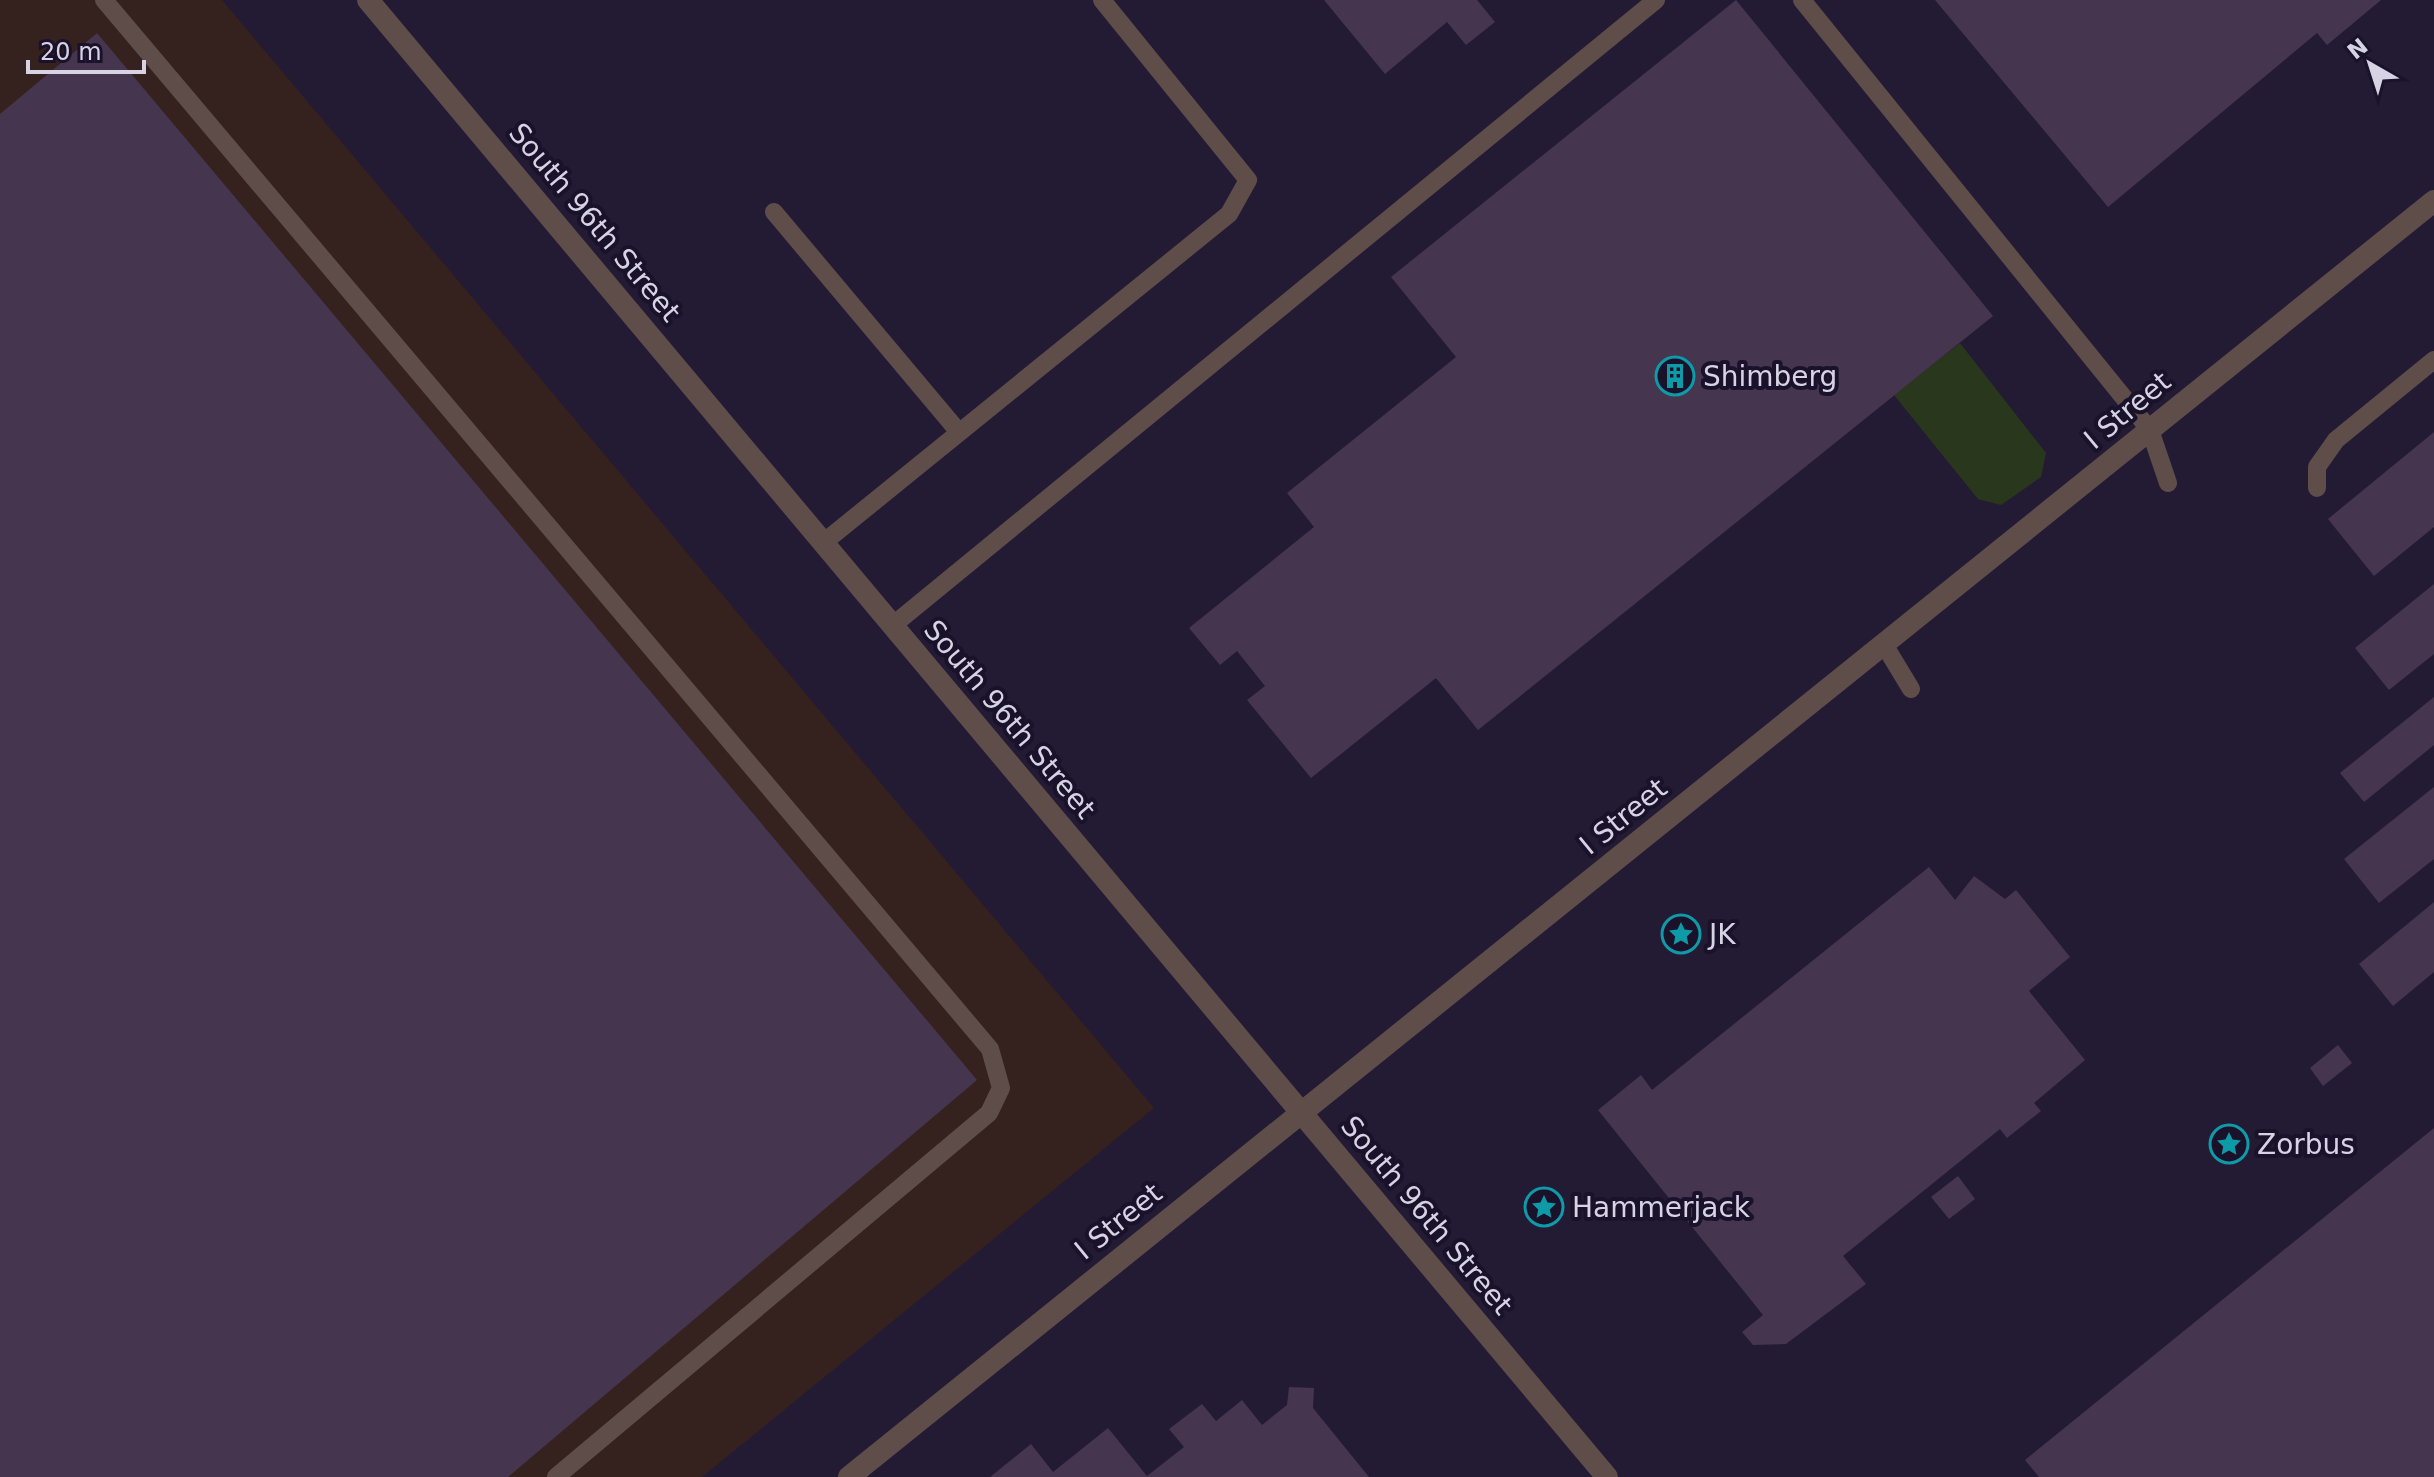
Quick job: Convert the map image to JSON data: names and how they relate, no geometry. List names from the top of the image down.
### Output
{
  "streets": {
    "street": ["South 96th Street", "I Street"]
  },
  "crossings": [
    ["South 96th Street", "I Street"]
  ],
  "places": {
    "building": ["Shimberg"],
    "place": ["JK", "Zorbus", "Hammerjack"]
  },
  "scale_bar": "20 m",
  "north": "top left"
}
